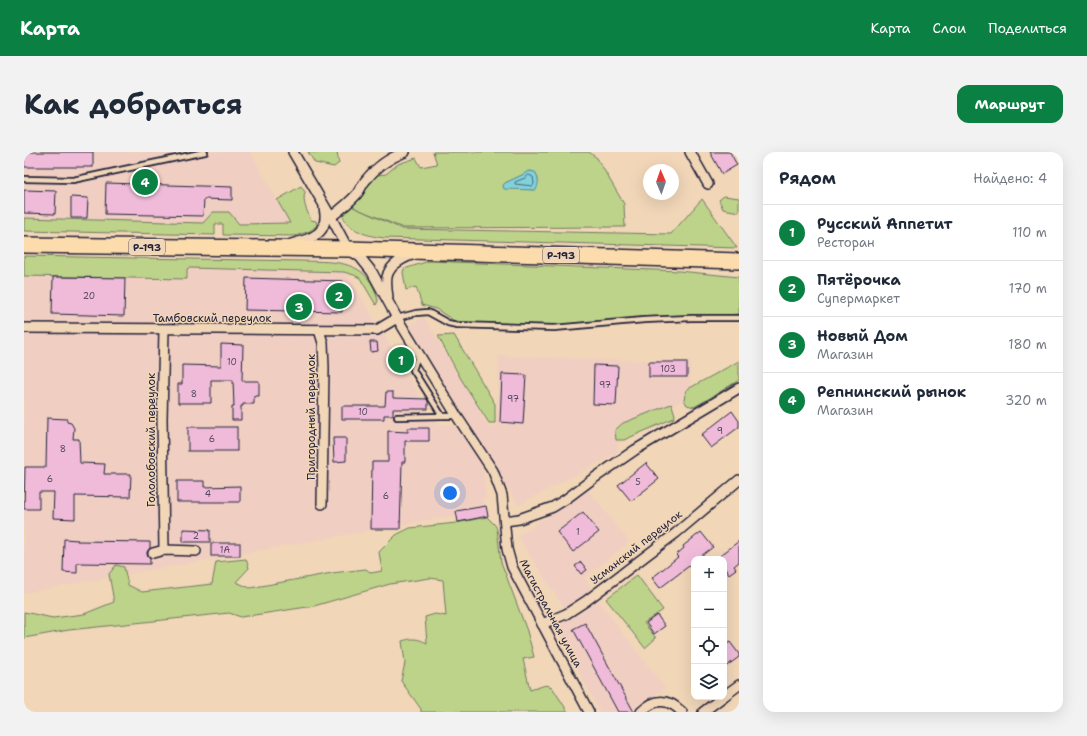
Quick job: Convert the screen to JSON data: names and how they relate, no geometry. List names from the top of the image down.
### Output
{
  "streets": {
    "highway": ["Р-193"],
    "street": [
      "Тамбовский переулок",
      "Пригородный переулок",
      "Гололобовский переулок",
      "Усманский переулок",
      "Магистральная улица"
    ]
  },
  "crossings": [
    ["Р-193", "Магистральная улица"],
    ["Тамбовский переулок", "Пригородный переулок"],
    ["Тамбовский переулок", "Гололобовский переулок"],
    ["Тамбовский переулок", "Магистральная улица"],
    ["Усманский переулок", "Магистральная улица"]
  ],
  "house_numbers": [
    "20",
    "10",
    "103",
    "97",
    "8",
    "97",
    "10",
    "9",
    "6",
    "8",
    "6",
    "5",
    "4",
    "6",
    "1",
    "2",
    "1А"
  ],
  "north": "top",
  "page": {
    "header": "Карта",
    "nav": ["Карта", "Слои", "Поделиться"],
    "title": "Как добраться",
    "buttons": "Маршрут",
    "heading": ["Рядом", "Найдено: 4"],
    "pins": [
      "4",
      "2",
      "3",
      "1"
    ],
    "list": [
      {
        "mark": "1",
        "name": "Русский Аппетит",
        "note": "Ресторан",
        "value": "110 m"
      },
      {
        "mark": "2",
        "name": "Пятёрочка",
        "note": "Супермаркет",
        "value": "170 m"
      },
      {
        "mark": "3",
        "name": "Новый Дом",
        "note": "Магазин",
        "value": "180 m"
      },
      {
        "mark": "4",
        "name": "Репнинский рынок",
        "note": "Магазин",
        "value": "320 m"
      }
    ],
    "map_buttons": ["+", "−"]
  }
}
